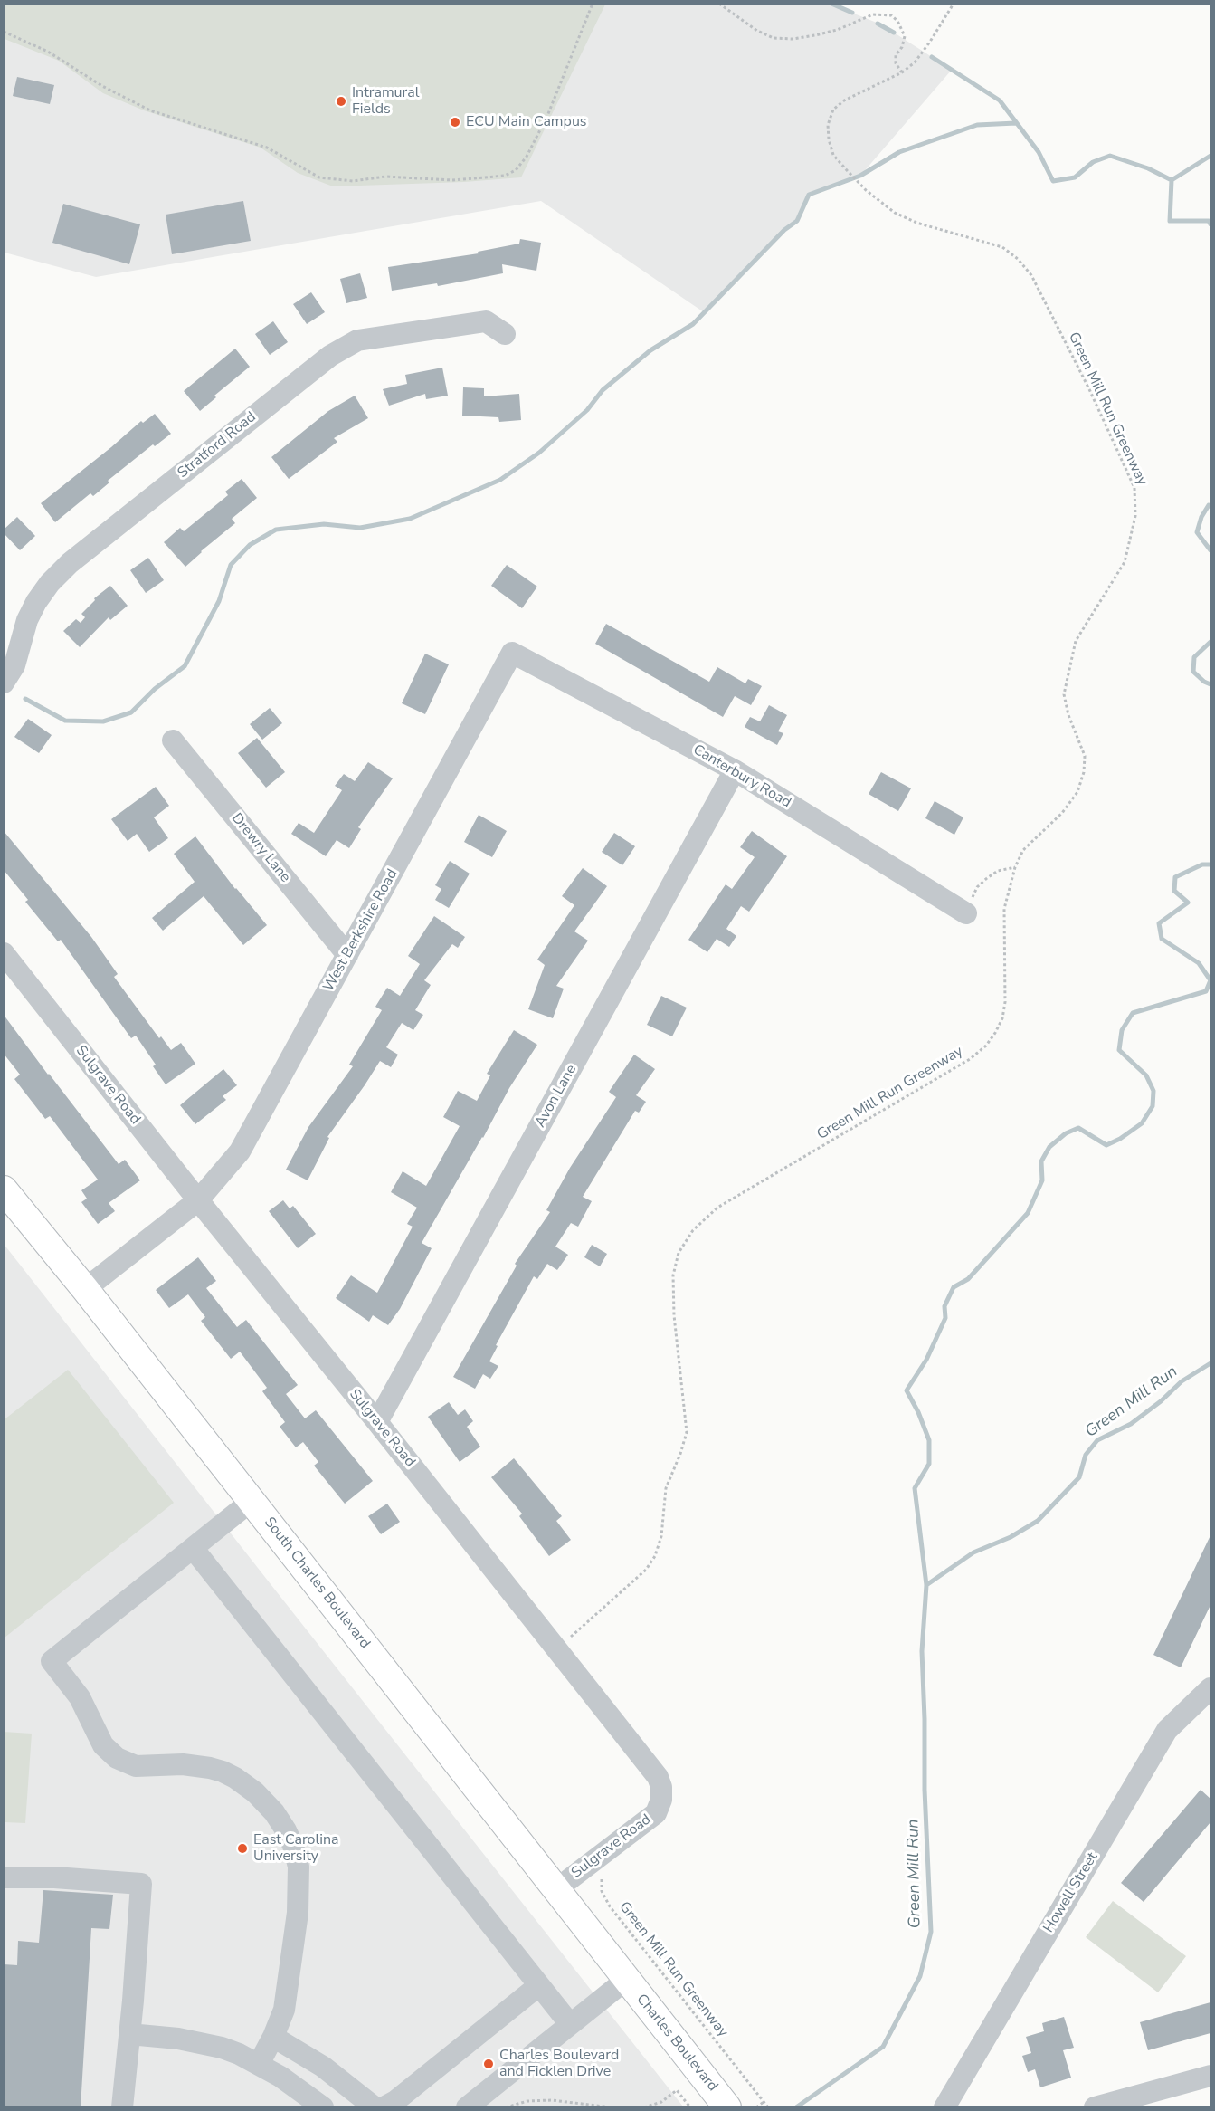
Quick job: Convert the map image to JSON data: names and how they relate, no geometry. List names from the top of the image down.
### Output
{
  "streets": {
    "main road": ["South Charles Boulevard", "Charles Boulevard"],
    "street": [
      "Stratford Road",
      "Canterbury Road",
      "Drewry Lane",
      "West Berkshire Road",
      "Sulgrave Road",
      "Avon Lane",
      "Howell Street"
    ],
    "path": ["Green Mill Run Greenway"]
  },
  "crossings": [
    ["Canterbury Road", "West Berkshire Road"],
    ["Canterbury Road", "Avon Lane"],
    ["Drewry Lane", "West Berkshire Road"],
    ["West Berkshire Road", "Sulgrave Road"],
    ["West Berkshire Road", "South Charles Boulevard"],
    ["Sulgrave Road", "Avon Lane"],
    ["Sulgrave Road", "South Charles Boulevard"],
    ["South Charles Boulevard", "Charles Boulevard"]
  ],
  "water": ["Green Mill Run"],
  "places": [
    "Intramural Fields",
    "ECU Main Campus",
    "East Carolina University",
    "Charles Boulevard and Ficklen Drive"
  ]
}
